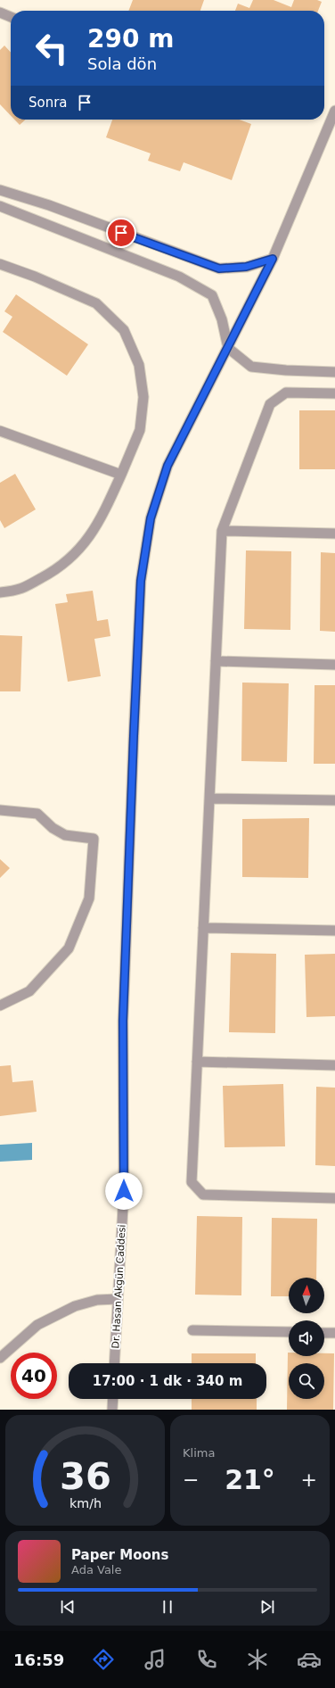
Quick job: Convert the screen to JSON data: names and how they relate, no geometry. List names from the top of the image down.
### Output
{
  "streets": {
    "street": ["Dr. Hasan Akgün Caddesi"]
  },
  "north": "top",
  "page": {
    "turn": ["290 m", "Sola dön"],
    "then": "Sonra",
    "limit": "40",
    "trip": "17:00 · 1 dk · 340 m",
    "tile": "Klima",
    "heat": ["−", "21°", "+"],
    "song": ["Paper Moons", "Ada Vale"],
    "tabs": "16:59",
    "gauge": ["36", "km/h"]
  }
}
